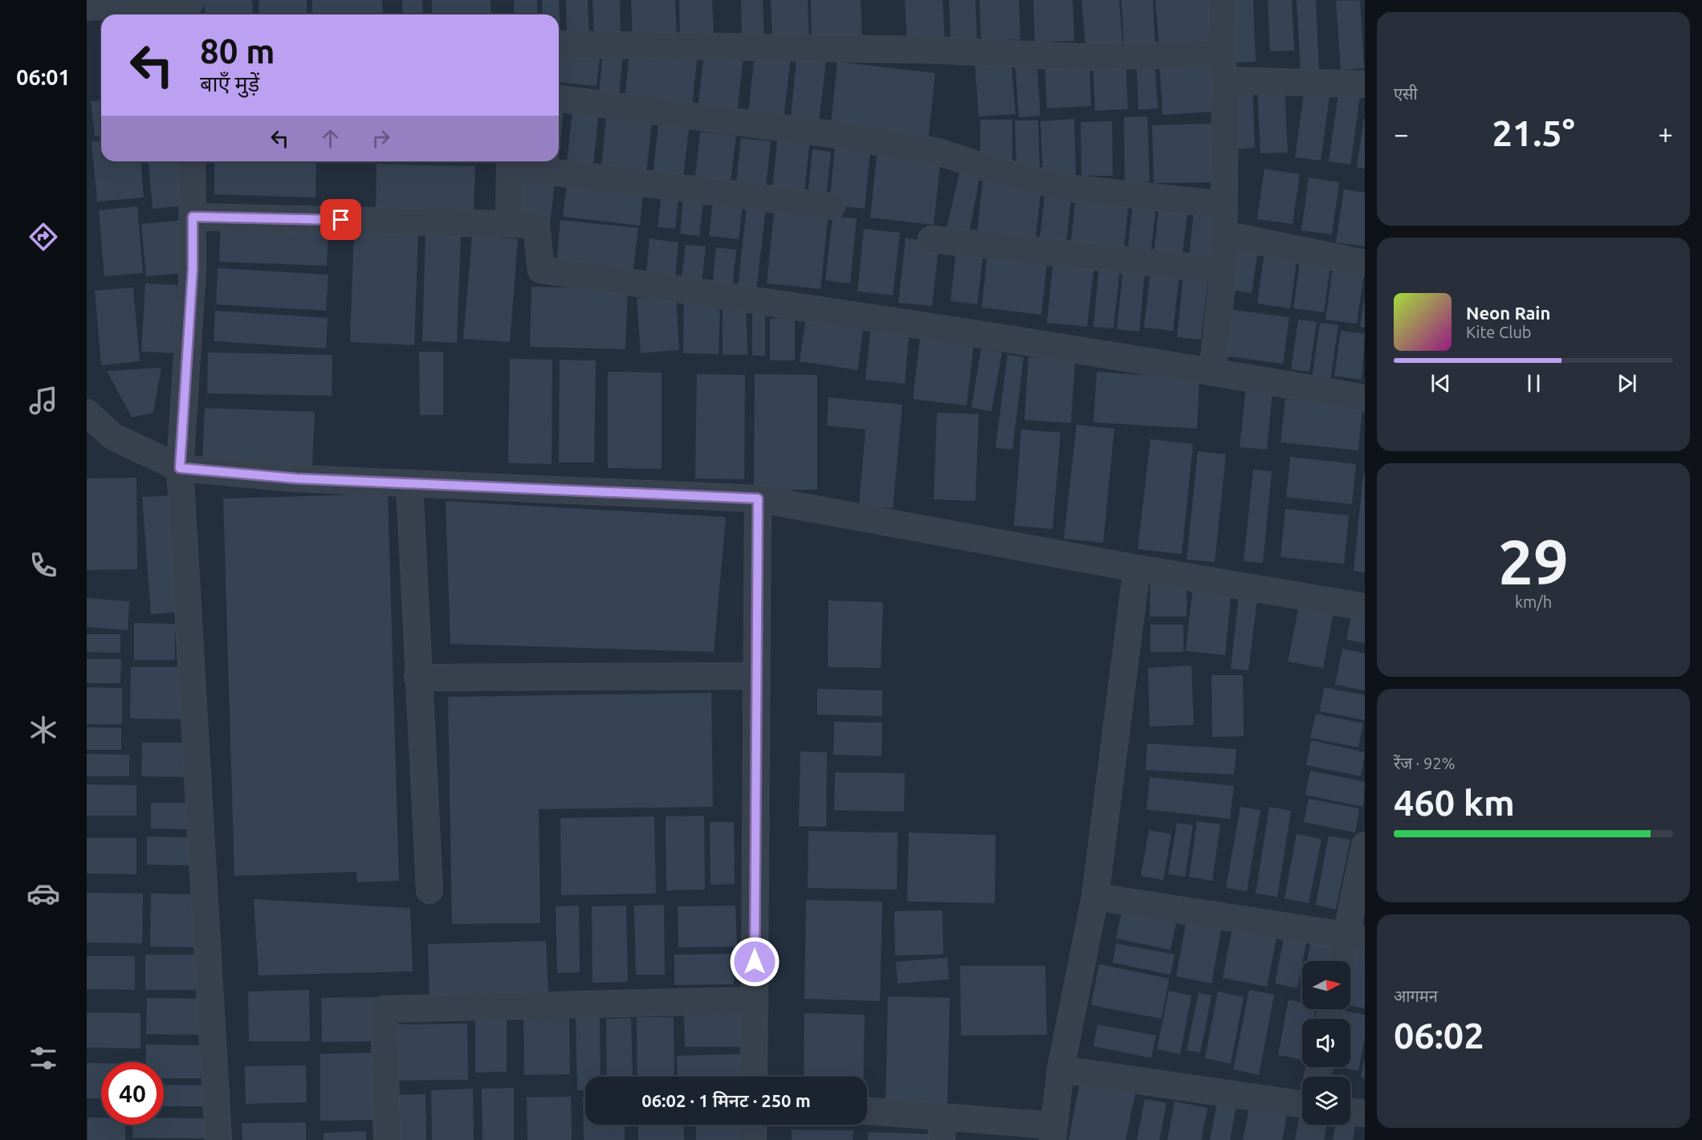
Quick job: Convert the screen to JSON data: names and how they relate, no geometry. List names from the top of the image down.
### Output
{
  "north": "right",
  "page": {
    "tabs": "06:01",
    "tile": [
      "एसी",
      ["29", "km/h"],
      ["रेंज · 92%", "460 km"],
      ["आगमन", "06:02"]
    ],
    "turn": ["80 m", "बाएँ मुड़ें"],
    "heat": ["−", "21.5°", "+"],
    "song": ["Neon Rain", "Kite Club"],
    "limit": "40",
    "trip": "06:02 · 1 मिनट · 250 m"
  }
}
